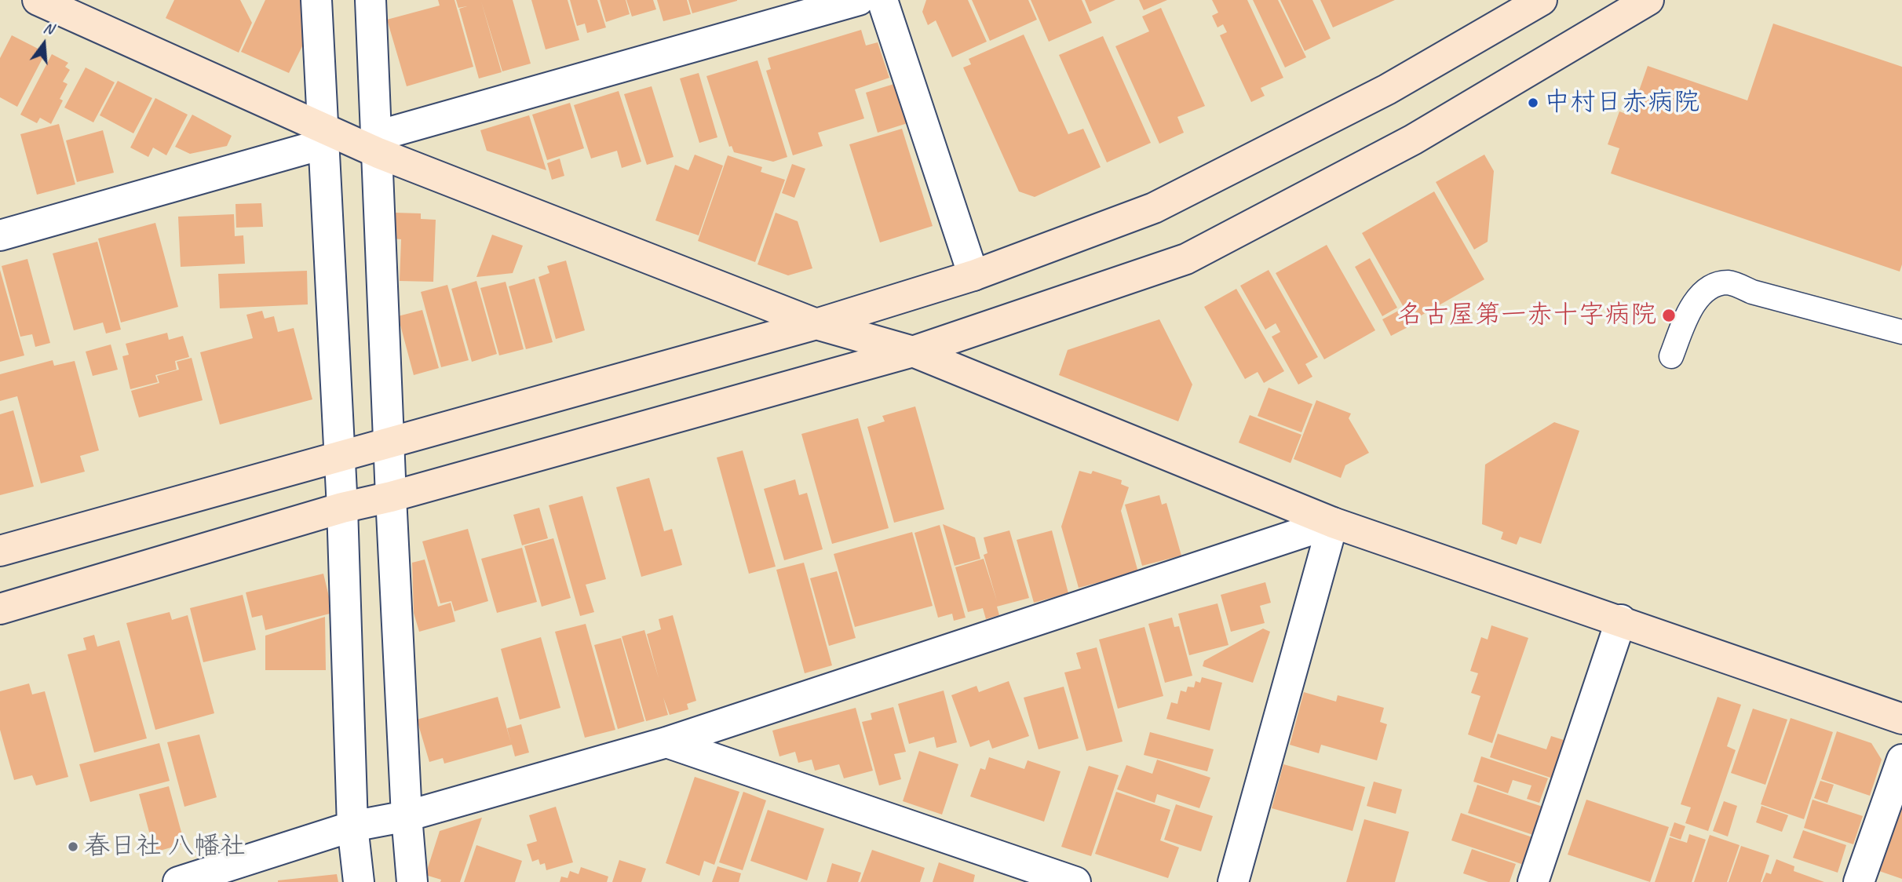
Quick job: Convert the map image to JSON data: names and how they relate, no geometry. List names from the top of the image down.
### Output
{
  "places": ["中村日赤病院", "名古屋第一赤十字病院", "春日社 八幡社"],
  "north": "top"
}
